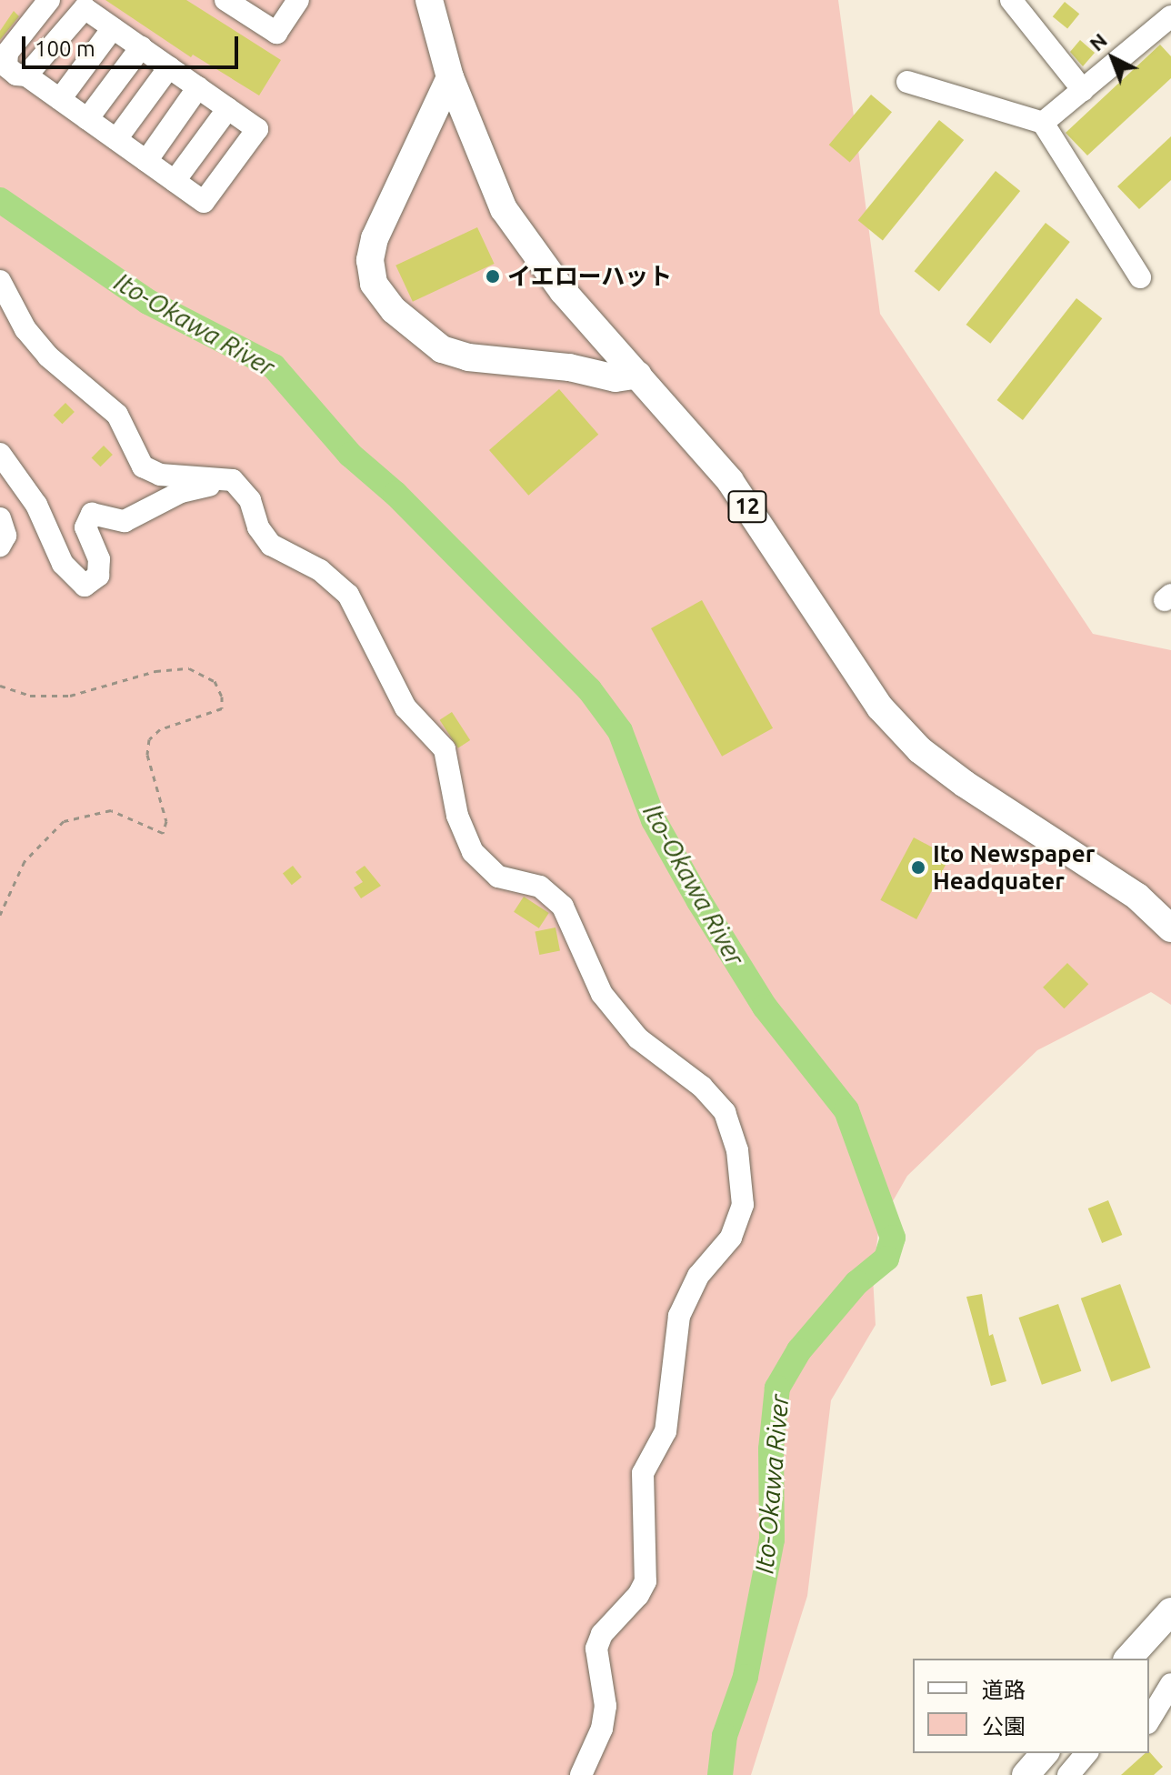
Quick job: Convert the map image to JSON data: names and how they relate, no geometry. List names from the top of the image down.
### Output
{
  "streets": {
    "main road": ["12"]
  },
  "water": ["Ito-Okawa River"],
  "places": ["イエローハット", "Ito Newspaper Headquater"],
  "legend": ["道路", "公園"],
  "scale_bar": "100 m",
  "north": "top left"
}
